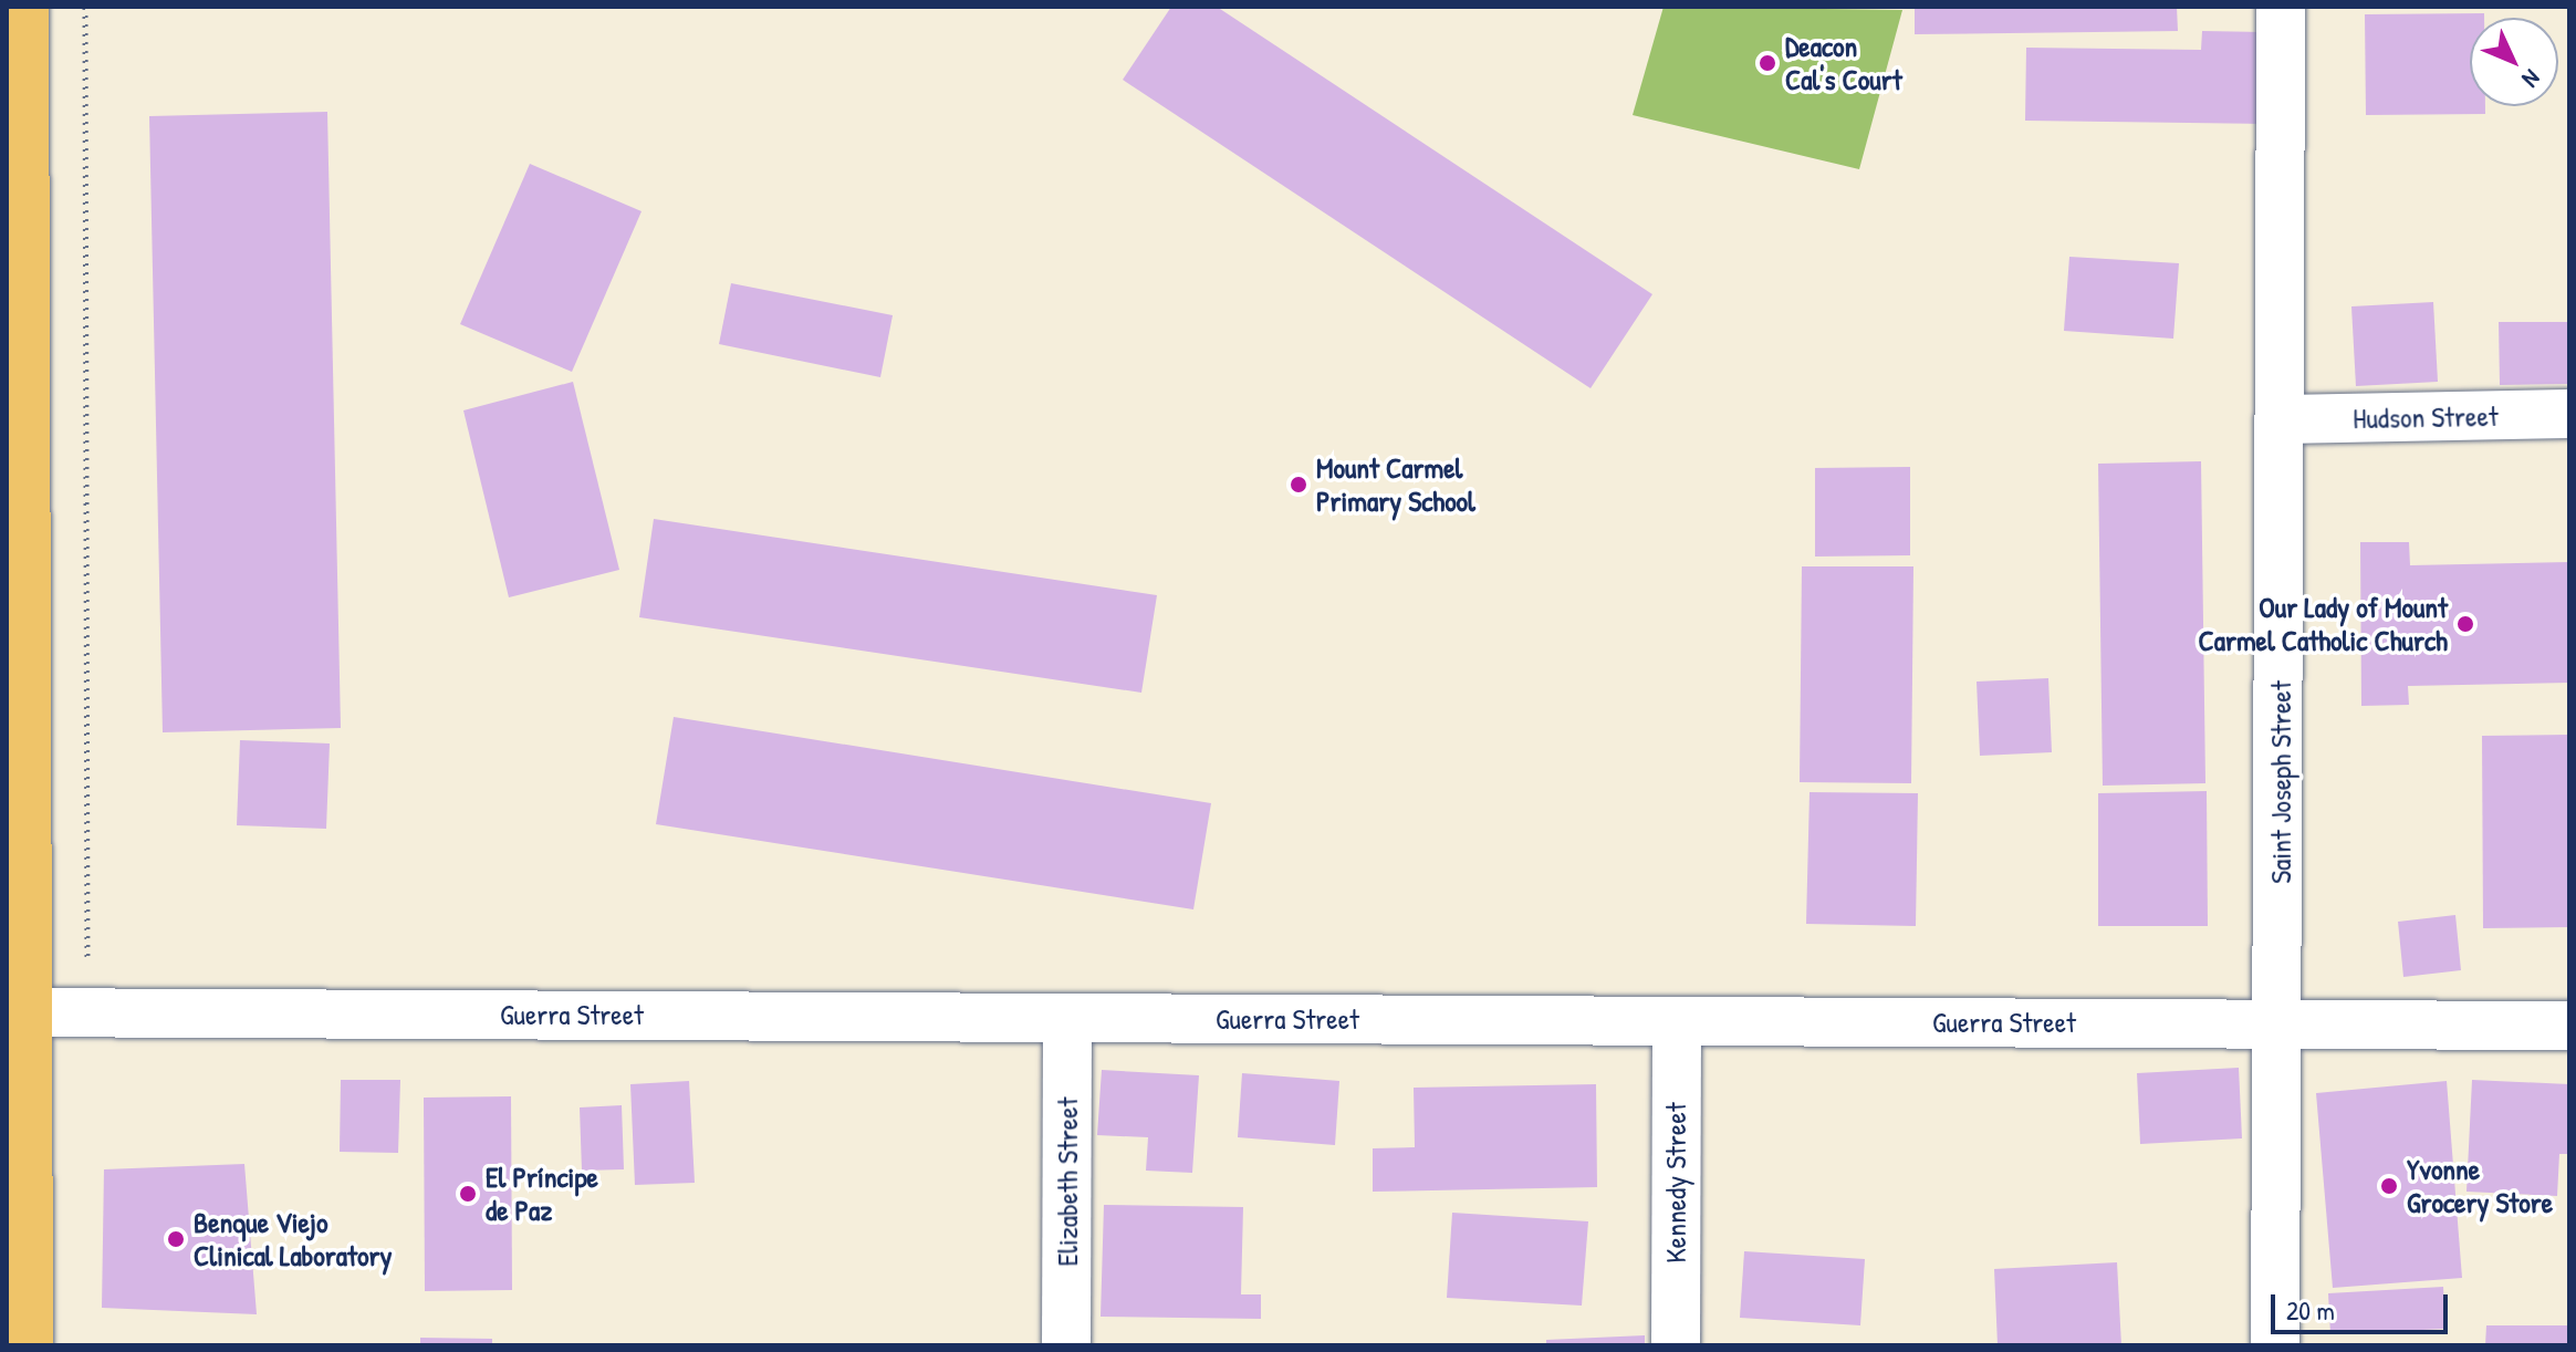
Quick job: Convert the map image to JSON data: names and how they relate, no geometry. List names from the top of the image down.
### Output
{
  "streets": {
    "street": [
      "Hudson Street",
      "Saint Joseph Street",
      "Guerra Street",
      "Elizabeth Street",
      "Kennedy Street"
    ]
  },
  "crossings": [
    ["Hudson Street", "Saint Joseph Street"],
    ["Saint Joseph Street", "Guerra Street"],
    ["Guerra Street", "Elizabeth Street"],
    ["Guerra Street", "Kennedy Street"]
  ],
  "places": [
    "Deacon Cal's Court",
    "Mount Carmel Primary School",
    "Our Lady of Mount Carmel Catholic Church",
    "Yvonne Grocery Store",
    "El Príncipe de Paz",
    "Benque Viejo Clinical Laboratory"
  ],
  "scale_bar": "20 m",
  "north": "bottom right"
}
